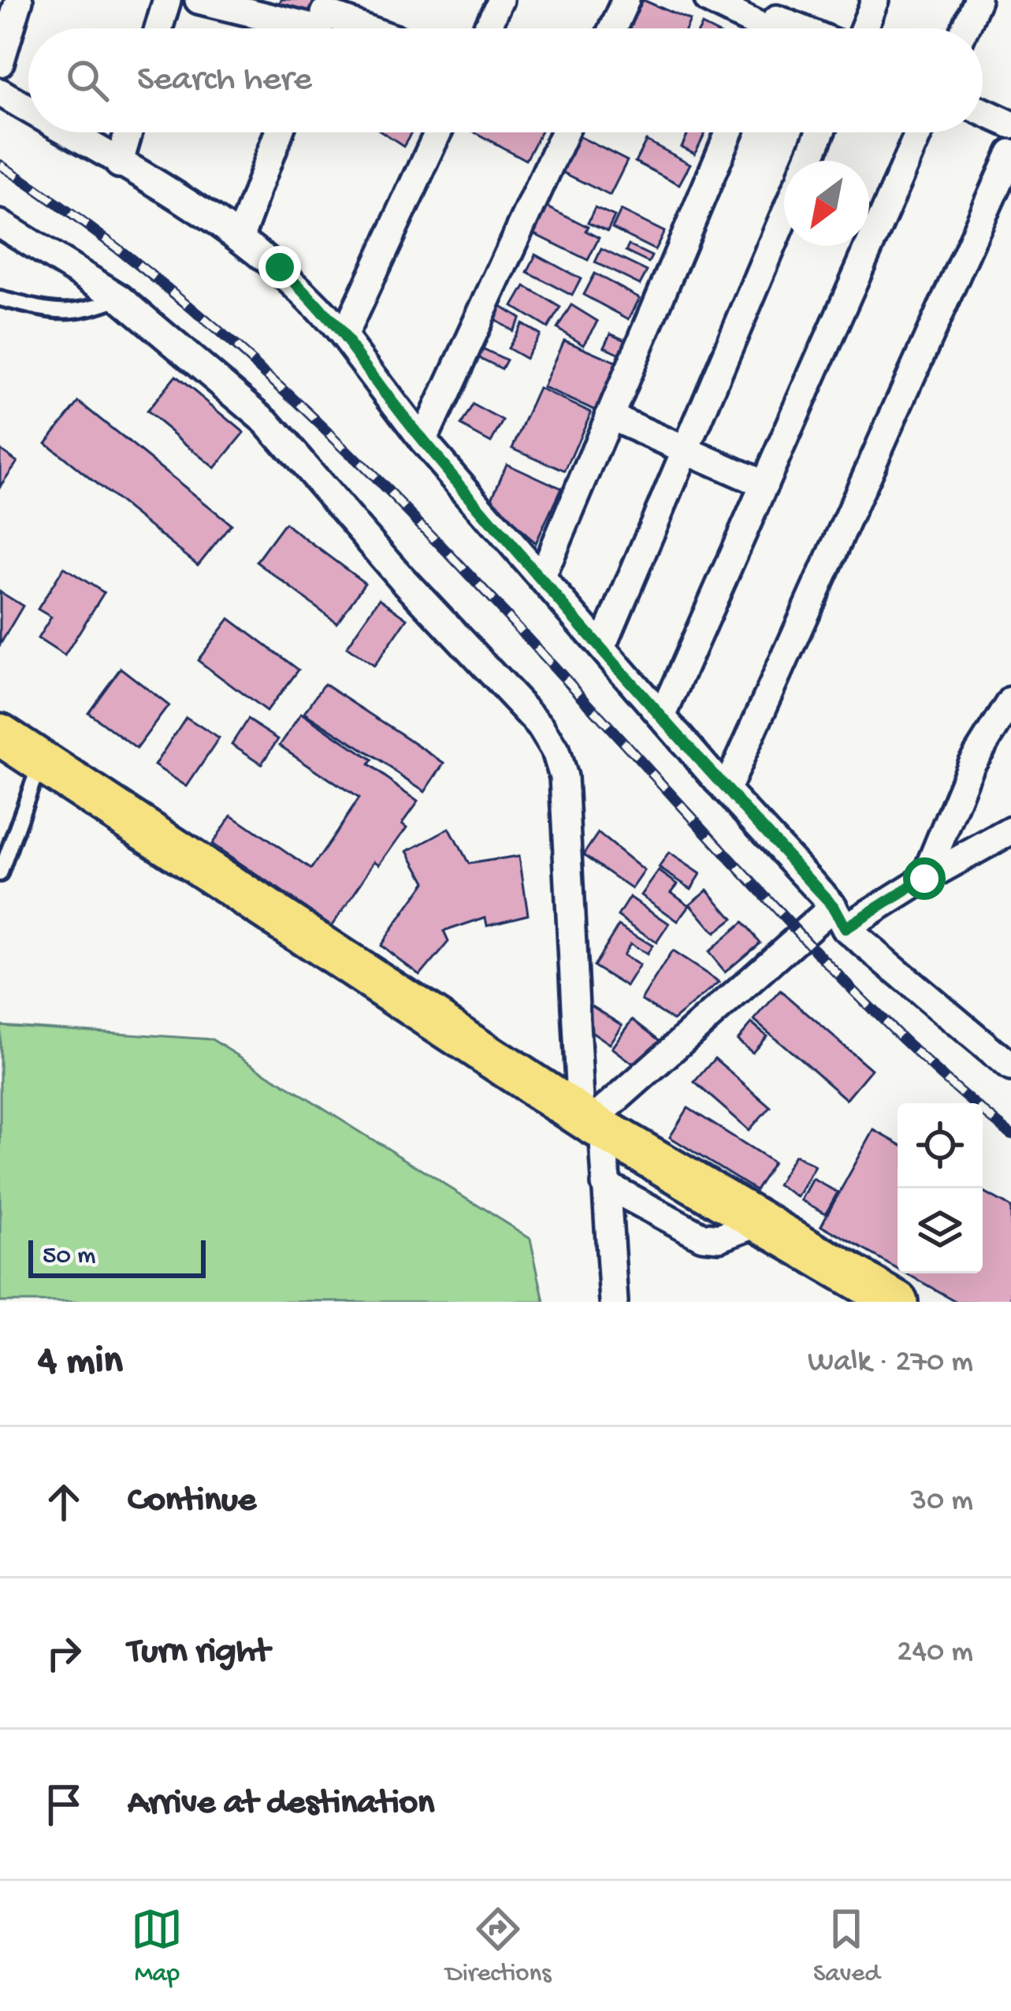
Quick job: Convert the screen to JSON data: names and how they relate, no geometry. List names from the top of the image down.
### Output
{
  "scale_bar": "50 m",
  "north": "bottom left",
  "page": {
    "search": "Search here",
    "scale": "50 m",
    "heading": ["4 min", "Walk · 270 m"],
    "list": [
      ["Continue", "30 m"],
      ["Turn right", "240 m"],
      "Arrive at destination"
    ],
    "nav": ["Map", "Directions", "Saved"]
  }
}
